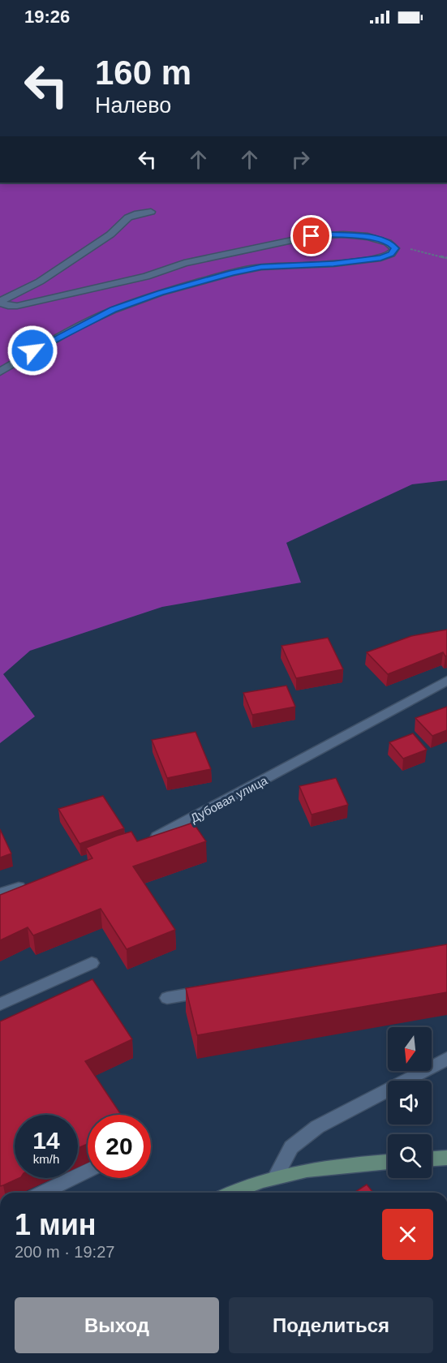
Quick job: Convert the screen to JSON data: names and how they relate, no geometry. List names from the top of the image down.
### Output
{
  "streets": {
    "street": ["Дубовая улица"]
  },
  "north": "bottom",
  "page": {
    "status": "19:26",
    "turn": ["160 m", "Налево"],
    "speed": "14 km/h",
    "limit": "20",
    "heading": ["1 мин", "200 m · 19:27"],
    "buttons": ["Выход", "Поделиться"]
  }
}
